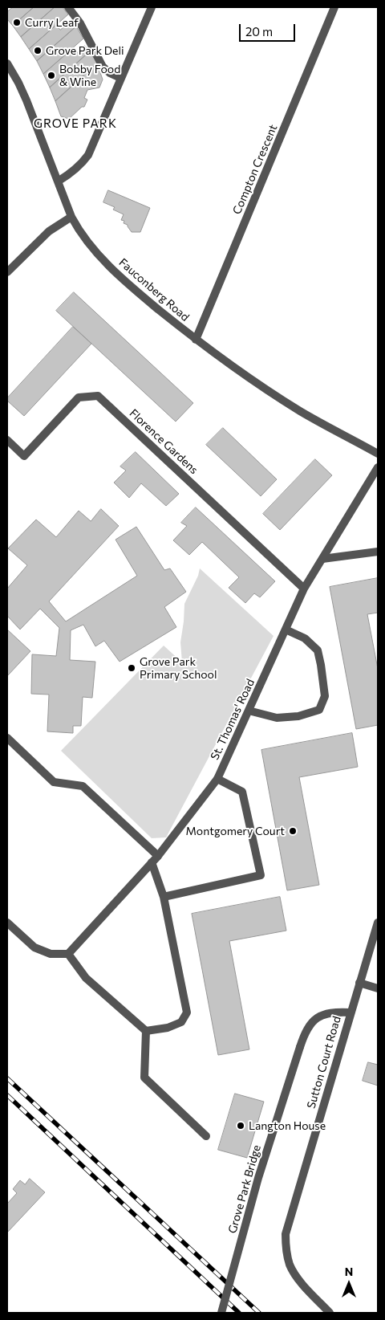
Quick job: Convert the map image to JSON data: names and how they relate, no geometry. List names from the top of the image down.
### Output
{
  "streets": {
    "street": [
      "Compton Crescent",
      "Fauconberg Road",
      "Florence Gardens",
      "St. Thomas' Road",
      "Sutton Court Road",
      "Grove Park Bridge"
    ]
  },
  "crossings": [
    ["Compton Crescent", "Fauconberg Road"],
    ["Florence Gardens", "St. Thomas' Road"],
    ["Sutton Court Road", "Grove Park Bridge"]
  ],
  "districts": ["GROVE PARK"],
  "places": [
    "Curry Leaf",
    "Grove Park Deli",
    "Bobby Food & Wine",
    "Grove Park Primary School",
    "Montgomery Court",
    "Langton House"
  ],
  "scale_bar": "20 m",
  "north": "top"
}
